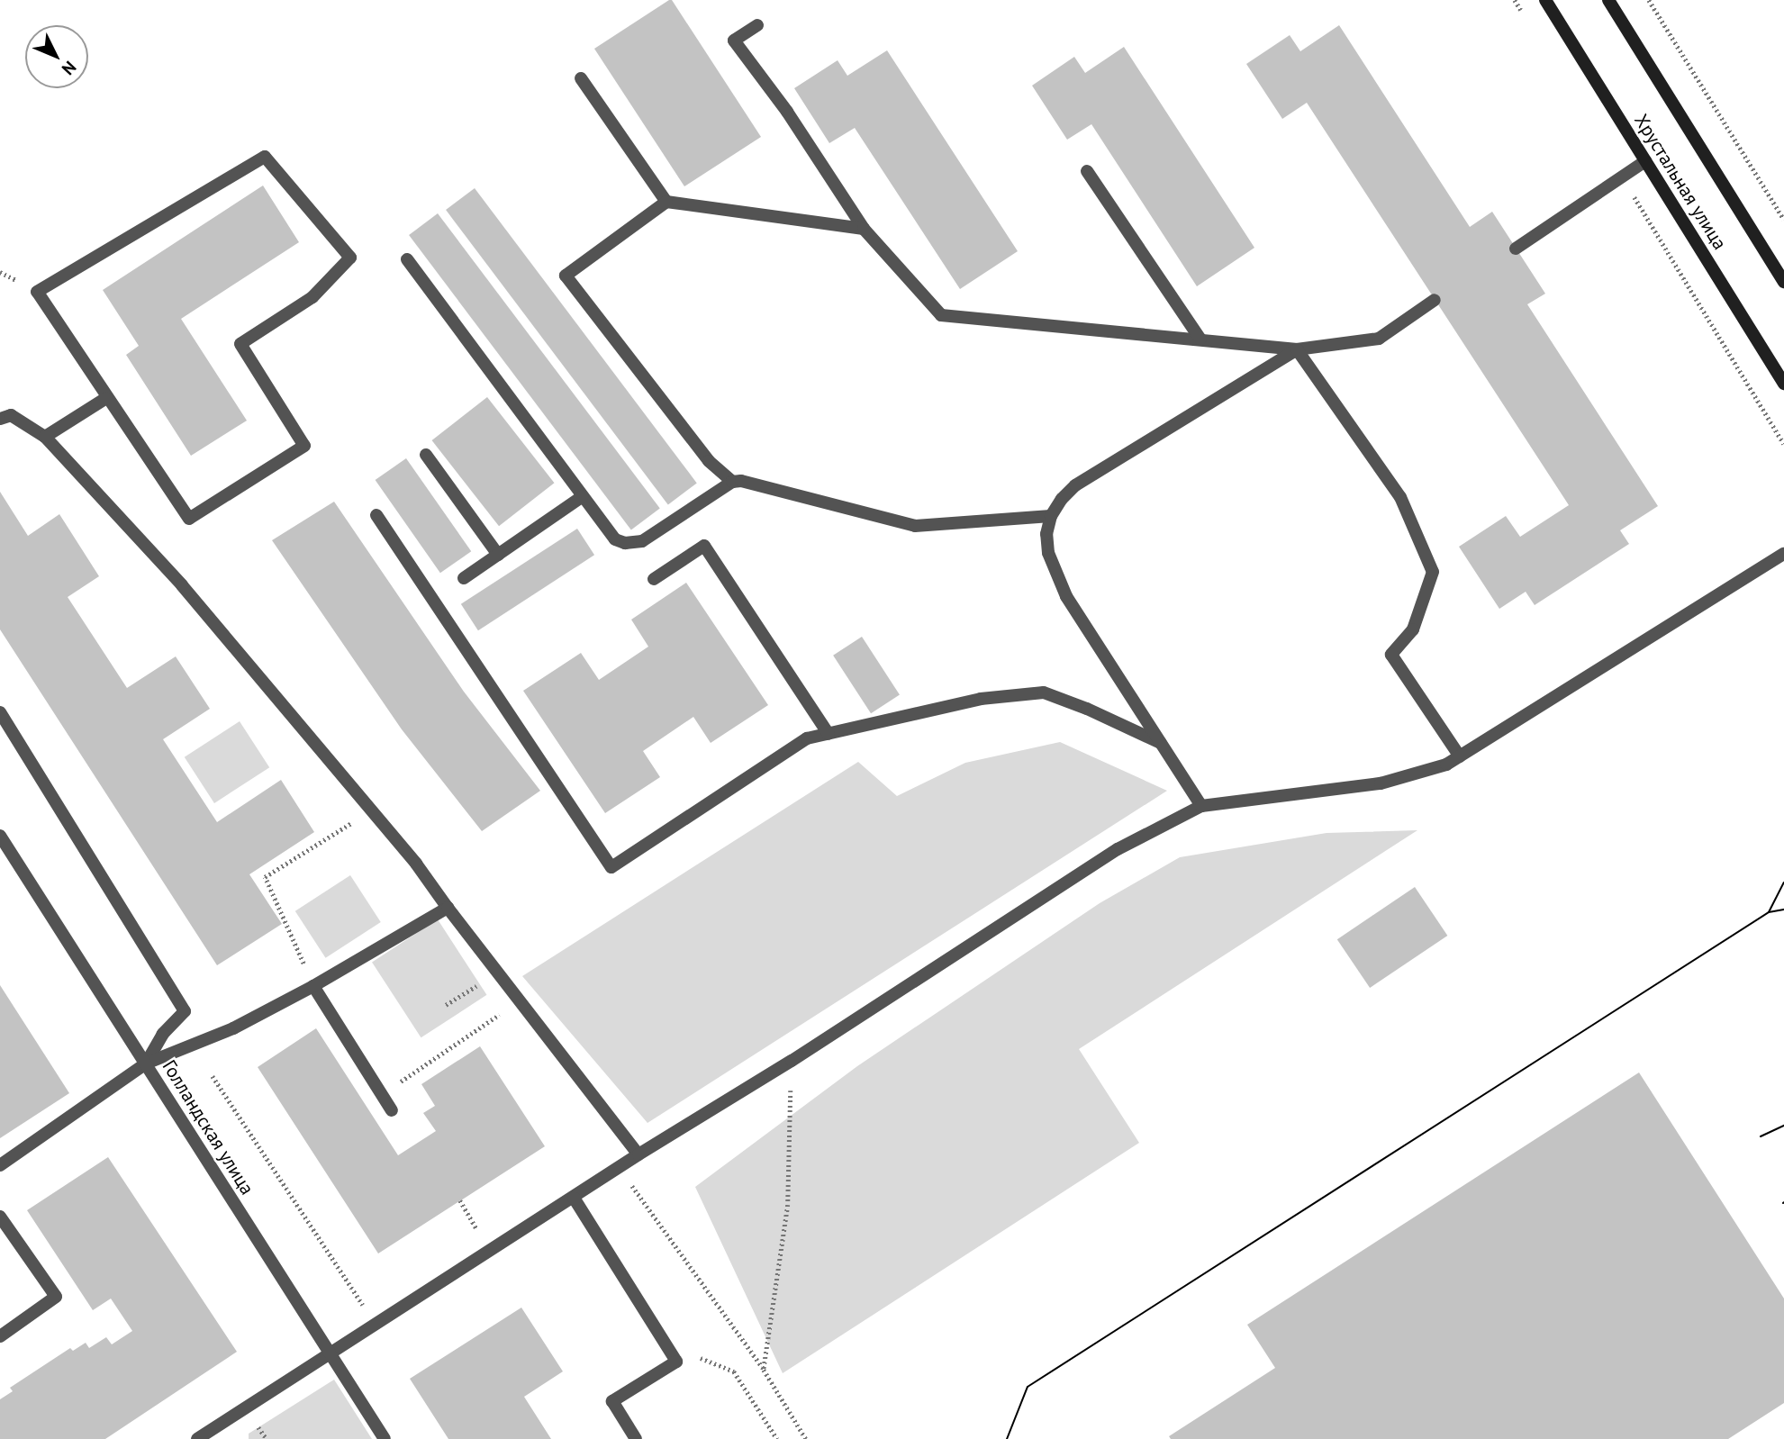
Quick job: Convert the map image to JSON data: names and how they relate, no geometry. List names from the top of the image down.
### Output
{
  "streets": {
    "main road": ["Хрустальная улица"],
    "street": ["Голландская улица"]
  },
  "north": "bottom right"
}
